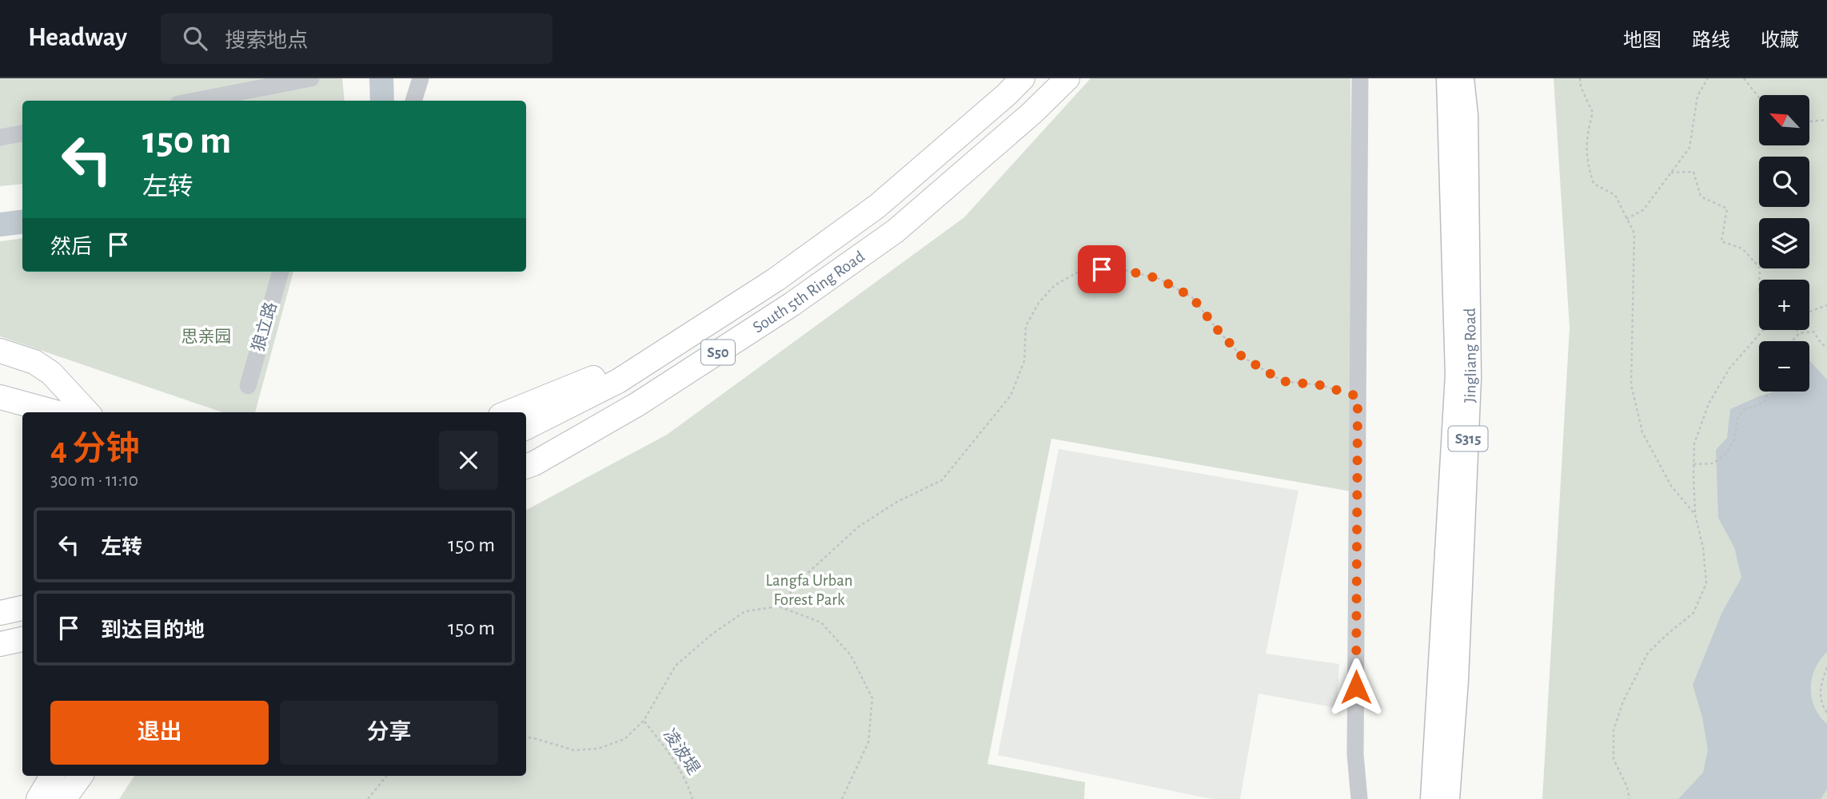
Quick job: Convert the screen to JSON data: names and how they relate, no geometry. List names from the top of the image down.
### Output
{
  "streets": {
    "highway": ["South 5th Ring Road", "S50"],
    "main road": ["Jingliang Road", "S315"],
    "street": ["狼立路"],
    "path": ["凌波堤"]
  },
  "parks": ["思亲园", "Langfa Urban Forest Park"],
  "north": "top left",
  "page": {
    "header": "Headway",
    "search": "搜索地点",
    "nav": ["地图", "路线", "收藏"],
    "map_buttons": ["+", "−"],
    "turn": ["150 m", "左转"],
    "then": "然后",
    "heading": ["4 分钟", "300 m · 11:10"],
    "list": [
      {
        "name": "左转",
        "value": "150 m"
      },
      {
        "name": "到达目的地",
        "value": "150 m"
      }
    ],
    "buttons": ["退出", "分享"]
  }
}
